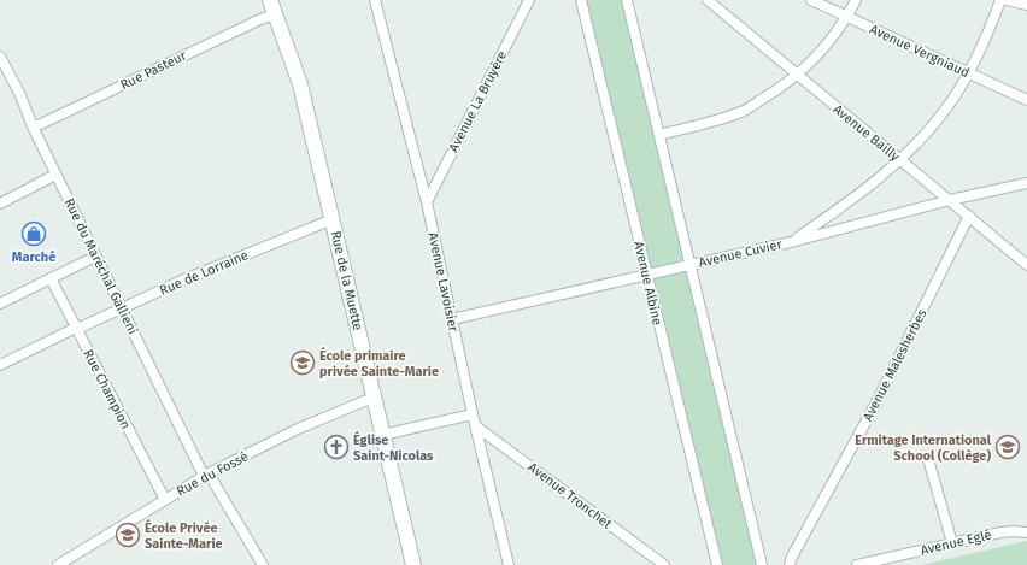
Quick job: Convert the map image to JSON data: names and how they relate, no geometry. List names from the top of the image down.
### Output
{
  "streets": {
    "street": [
      "Avenue Vergniaud",
      "Rue Pasteur",
      "Avenue La Bruyère",
      "Avenue Bailly",
      "Avenue Cuvier",
      "Rue du Maréchal Gallieni",
      "Rue de Lorraine",
      "Rue de la Muette",
      "Avenue Lavoisier",
      "Avenue Albine",
      "Avenue Malesherbes",
      "Rue Champion",
      "Rue du Fossé",
      "Avenue Tronchet",
      "Avenue Eglé"
    ]
  },
  "crossings": [
    ["Rue Pasteur", "Rue du Maréchal Gallieni"],
    ["Rue Pasteur", "Rue de la Muette"],
    ["Avenue La Bruyère", "Avenue Lavoisier"],
    ["Avenue Bailly", "Avenue Cuvier"],
    ["Avenue Bailly", "Avenue Malesherbes"],
    ["Avenue Cuvier", "Avenue Lavoisier"],
    ["Avenue Cuvier", "Avenue Albine"],
    ["Rue du Maréchal Gallieni", "Rue de Lorraine"],
    ["Rue du Maréchal Gallieni", "Rue du Fossé"],
    ["Rue de Lorraine", "Rue de la Muette"],
    ["Rue de Lorraine", "Rue Champion"],
    ["Rue de la Muette", "Rue du Fossé"],
    ["Avenue Lavoisier", "Avenue Tronchet"],
    ["Rue Champion", "Rue du Fossé"]
  ],
  "places": {
    "shop": ["Marché"],
    "school or university": ["École primaire privée Sainte-Marie", "Ermitage International School (Collège)", "École Privée Sainte-Marie"],
    "church": ["Église Saint-Nicolas"]
  }
}
